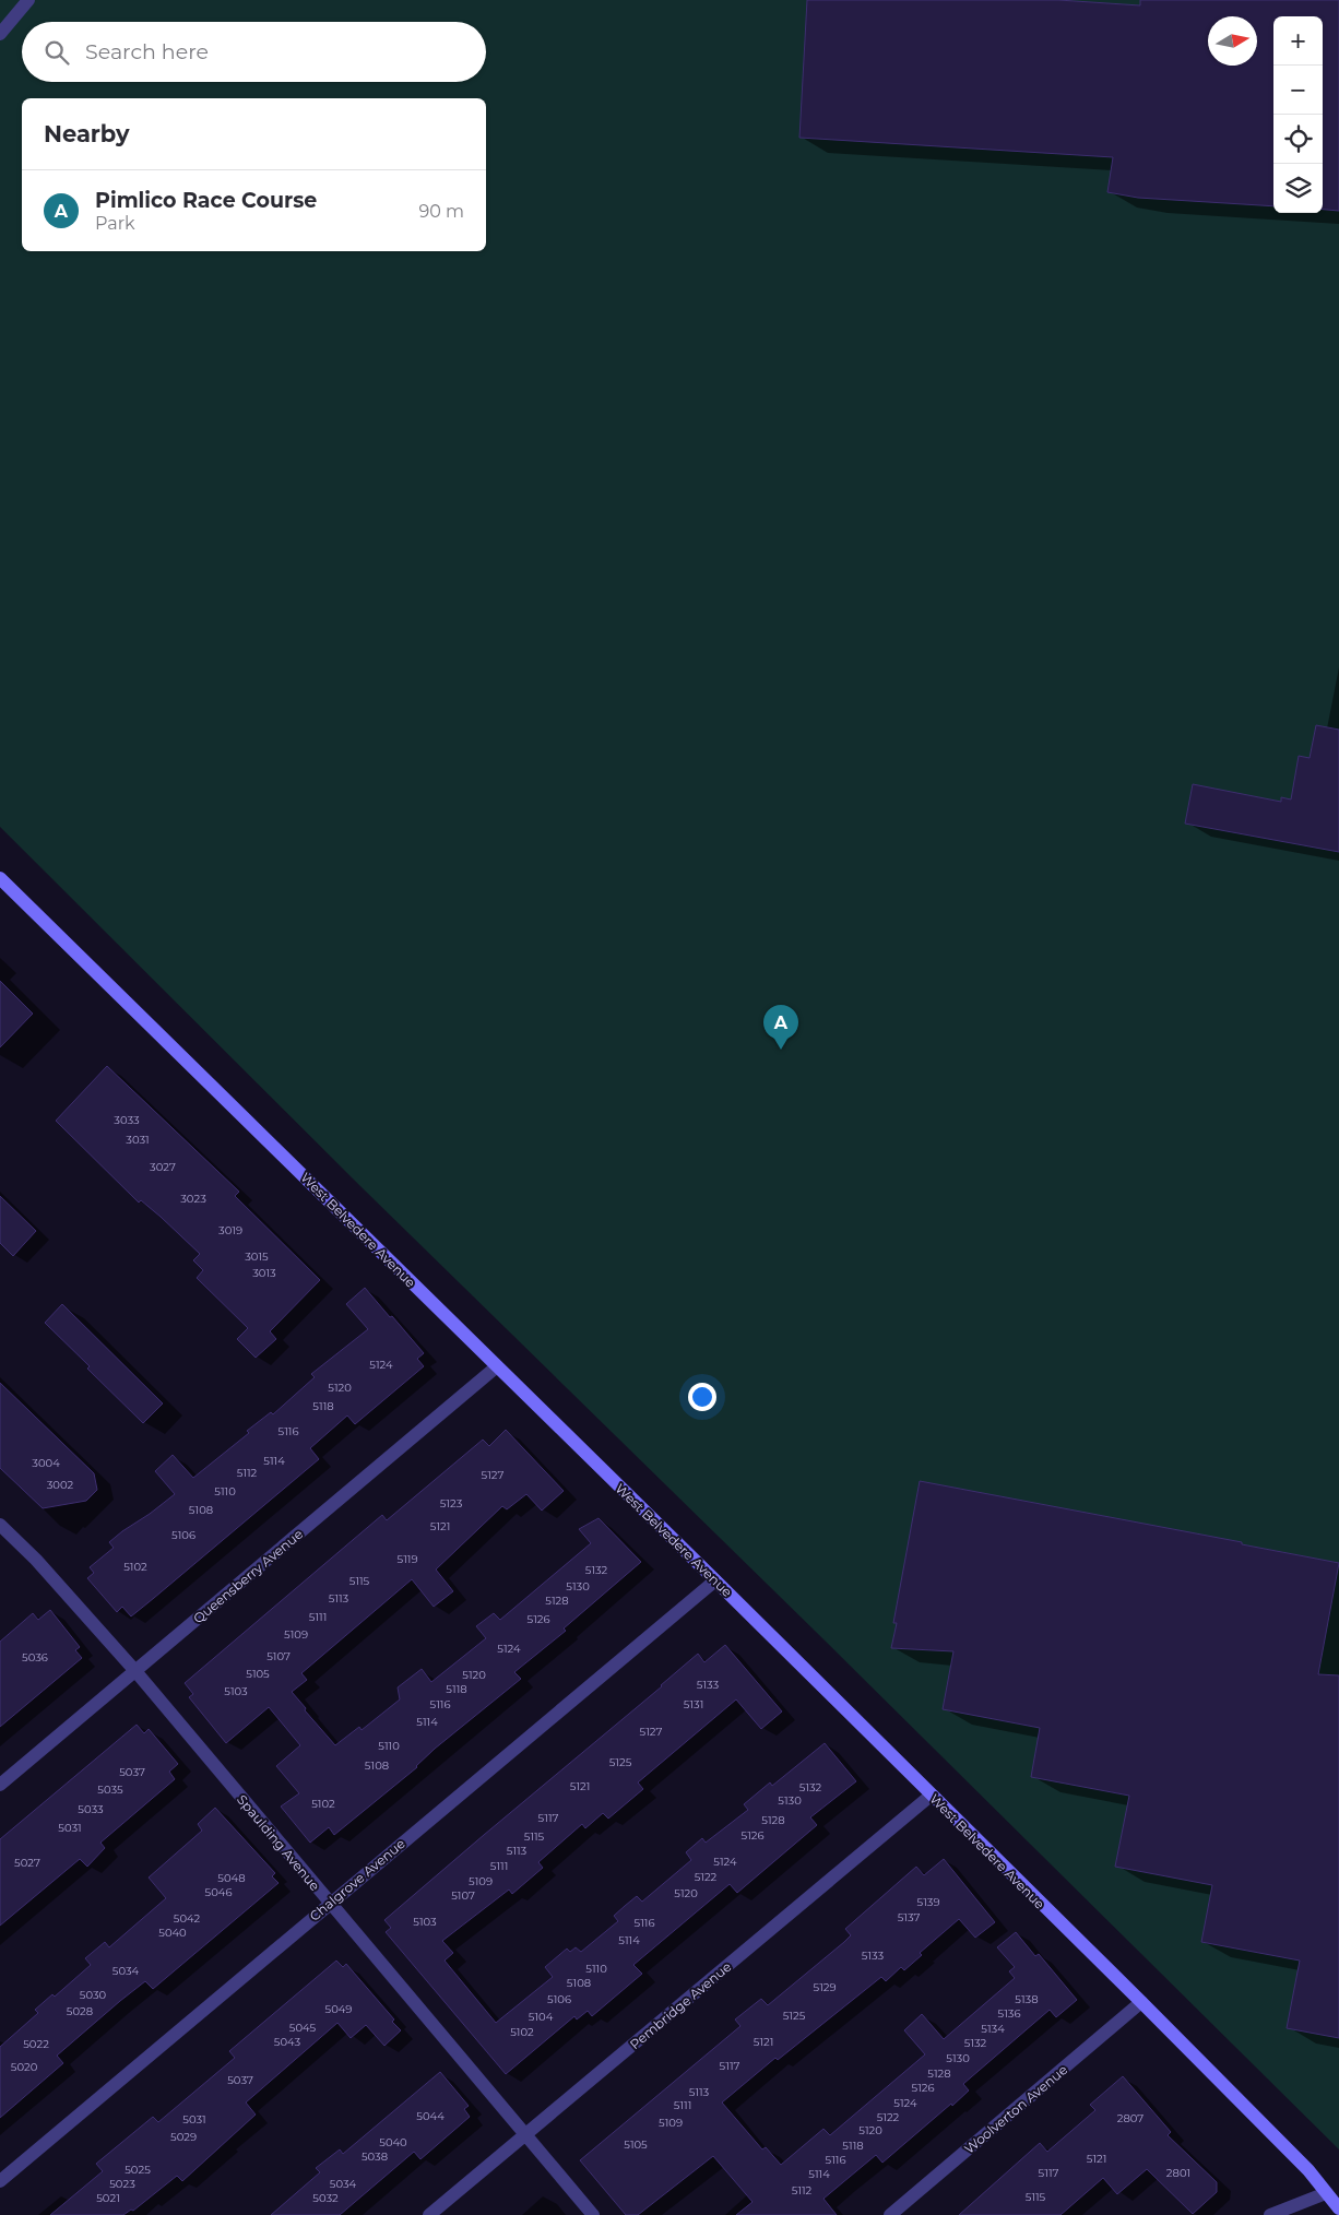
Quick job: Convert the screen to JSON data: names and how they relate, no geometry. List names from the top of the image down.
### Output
{
  "streets": {
    "main road": ["West Belvedere Avenue"],
    "street": [
      "Queensberry Avenue",
      "Spaulding Avenue",
      "Chalgrove Avenue",
      "Pembridge Avenue",
      "Woolverton Avenue"
    ]
  },
  "crossings": [
    ["West Belvedere Avenue", "Queensberry Avenue"],
    ["West Belvedere Avenue", "Chalgrove Avenue"],
    ["West Belvedere Avenue", "Pembridge Avenue"],
    ["West Belvedere Avenue", "Woolverton Avenue"],
    ["Queensberry Avenue", "Spaulding Avenue"],
    ["Spaulding Avenue", "Chalgrove Avenue"],
    ["Spaulding Avenue", "Pembridge Avenue"]
  ],
  "house_numbers": [
    "3033",
    "3031",
    "3027",
    "3023",
    "3019",
    "3015",
    "3013",
    "5124",
    "5120",
    "5118",
    "5116",
    "5114",
    "3004",
    "5112",
    "5127",
    "3002",
    "5110",
    "5123",
    "5108",
    "5121",
    "5106",
    "5119",
    "5102",
    "5132",
    "5115",
    "5130",
    "5113",
    "5128",
    "5111",
    "5126",
    "5109",
    "5124",
    "5107",
    "5036",
    "5105",
    "5120",
    "5133",
    "5118",
    "5103",
    "5116",
    "5131",
    "5114",
    "5127",
    "5110",
    "5125",
    "5108",
    "5037",
    "5121",
    "5132",
    "5035",
    "5130",
    "5102",
    "5033",
    "5117",
    "5128",
    "5031",
    "5126",
    "5115",
    "5113",
    "5124",
    "5027",
    "5111",
    "5122",
    "5048",
    "5109",
    "5046",
    "5120",
    "5107",
    "5139",
    "5137",
    "5042",
    "5103",
    "5116",
    "5040",
    "5114",
    "5133",
    "5110",
    "5034",
    "5108",
    "5129",
    "5030",
    "5106",
    "5138",
    "5049",
    "5028",
    "5136",
    "5125",
    "5104",
    "5045",
    "5134",
    "5102",
    "5043",
    "5121",
    "5132",
    "5022",
    "5130",
    "5117",
    "5020",
    "5128",
    "5037",
    "5126",
    "5113",
    "5124",
    "5111",
    "5044",
    "5122",
    "2807",
    "5031",
    "5109",
    "5120",
    "5029",
    "5040",
    "5105",
    "5118",
    "5038",
    "5121",
    "5116",
    "5025",
    "5117",
    "2801",
    "5114",
    "5023",
    "5034",
    "5112",
    "5115",
    "5021",
    "5032"
  ],
  "north": "right",
  "page": {
    "map_buttons": ["+", "−"],
    "search": "Search here",
    "heading": "Nearby",
    "list": [
      {
        "mark": "A",
        "name": "Pimlico Race Course",
        "note": "Park",
        "value": "90 m"
      }
    ],
    "pins": "A"
  }
}
